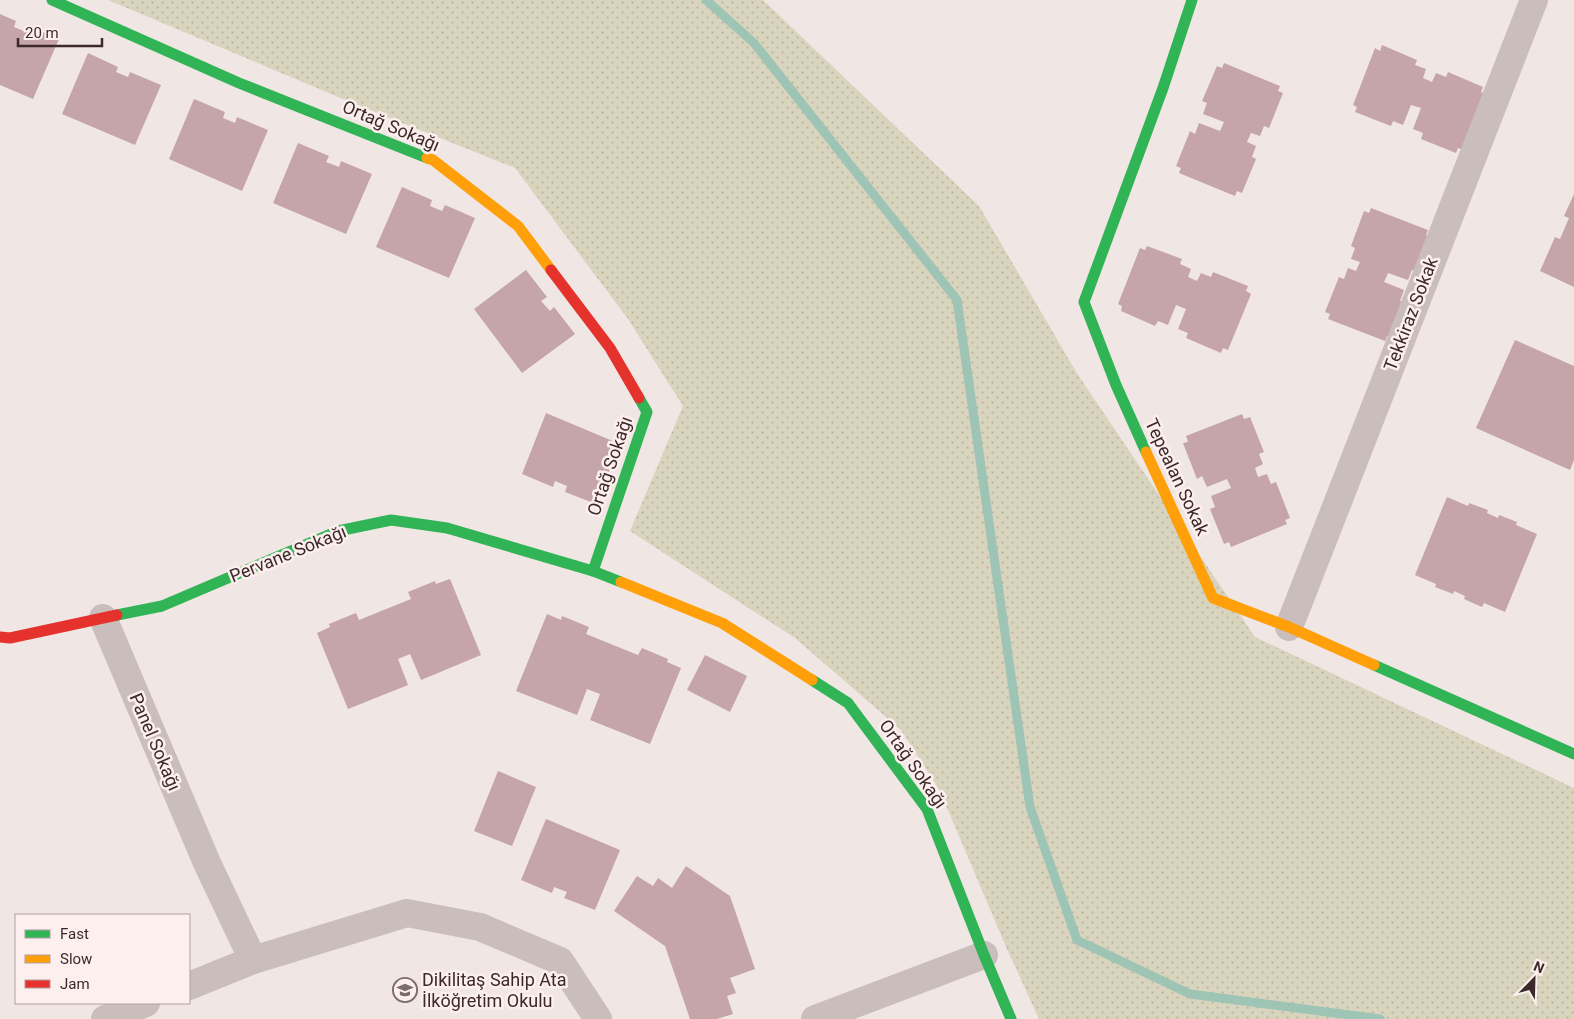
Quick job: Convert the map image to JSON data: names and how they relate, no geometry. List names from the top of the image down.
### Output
{
  "streets": {
    "street": [
      "Ortağ Sokağı",
      "Tekkiraz Sokak",
      "Tepealan Sokak",
      "Pervane Sokağı",
      "Panel Sokağı"
    ]
  },
  "crossings": [
    ["Ortağ Sokağı", "Pervane Sokağı"],
    ["Tekkiraz Sokak", "Tepealan Sokak"],
    ["Pervane Sokağı", "Panel Sokağı"]
  ],
  "places": {
    "school or university": ["Dikilitaş Sahip Ata İlköğretim Okulu"]
  },
  "legend": ["Fast", "Slow", "Jam"],
  "scale_bar": "20 m",
  "north": "top right"
}
